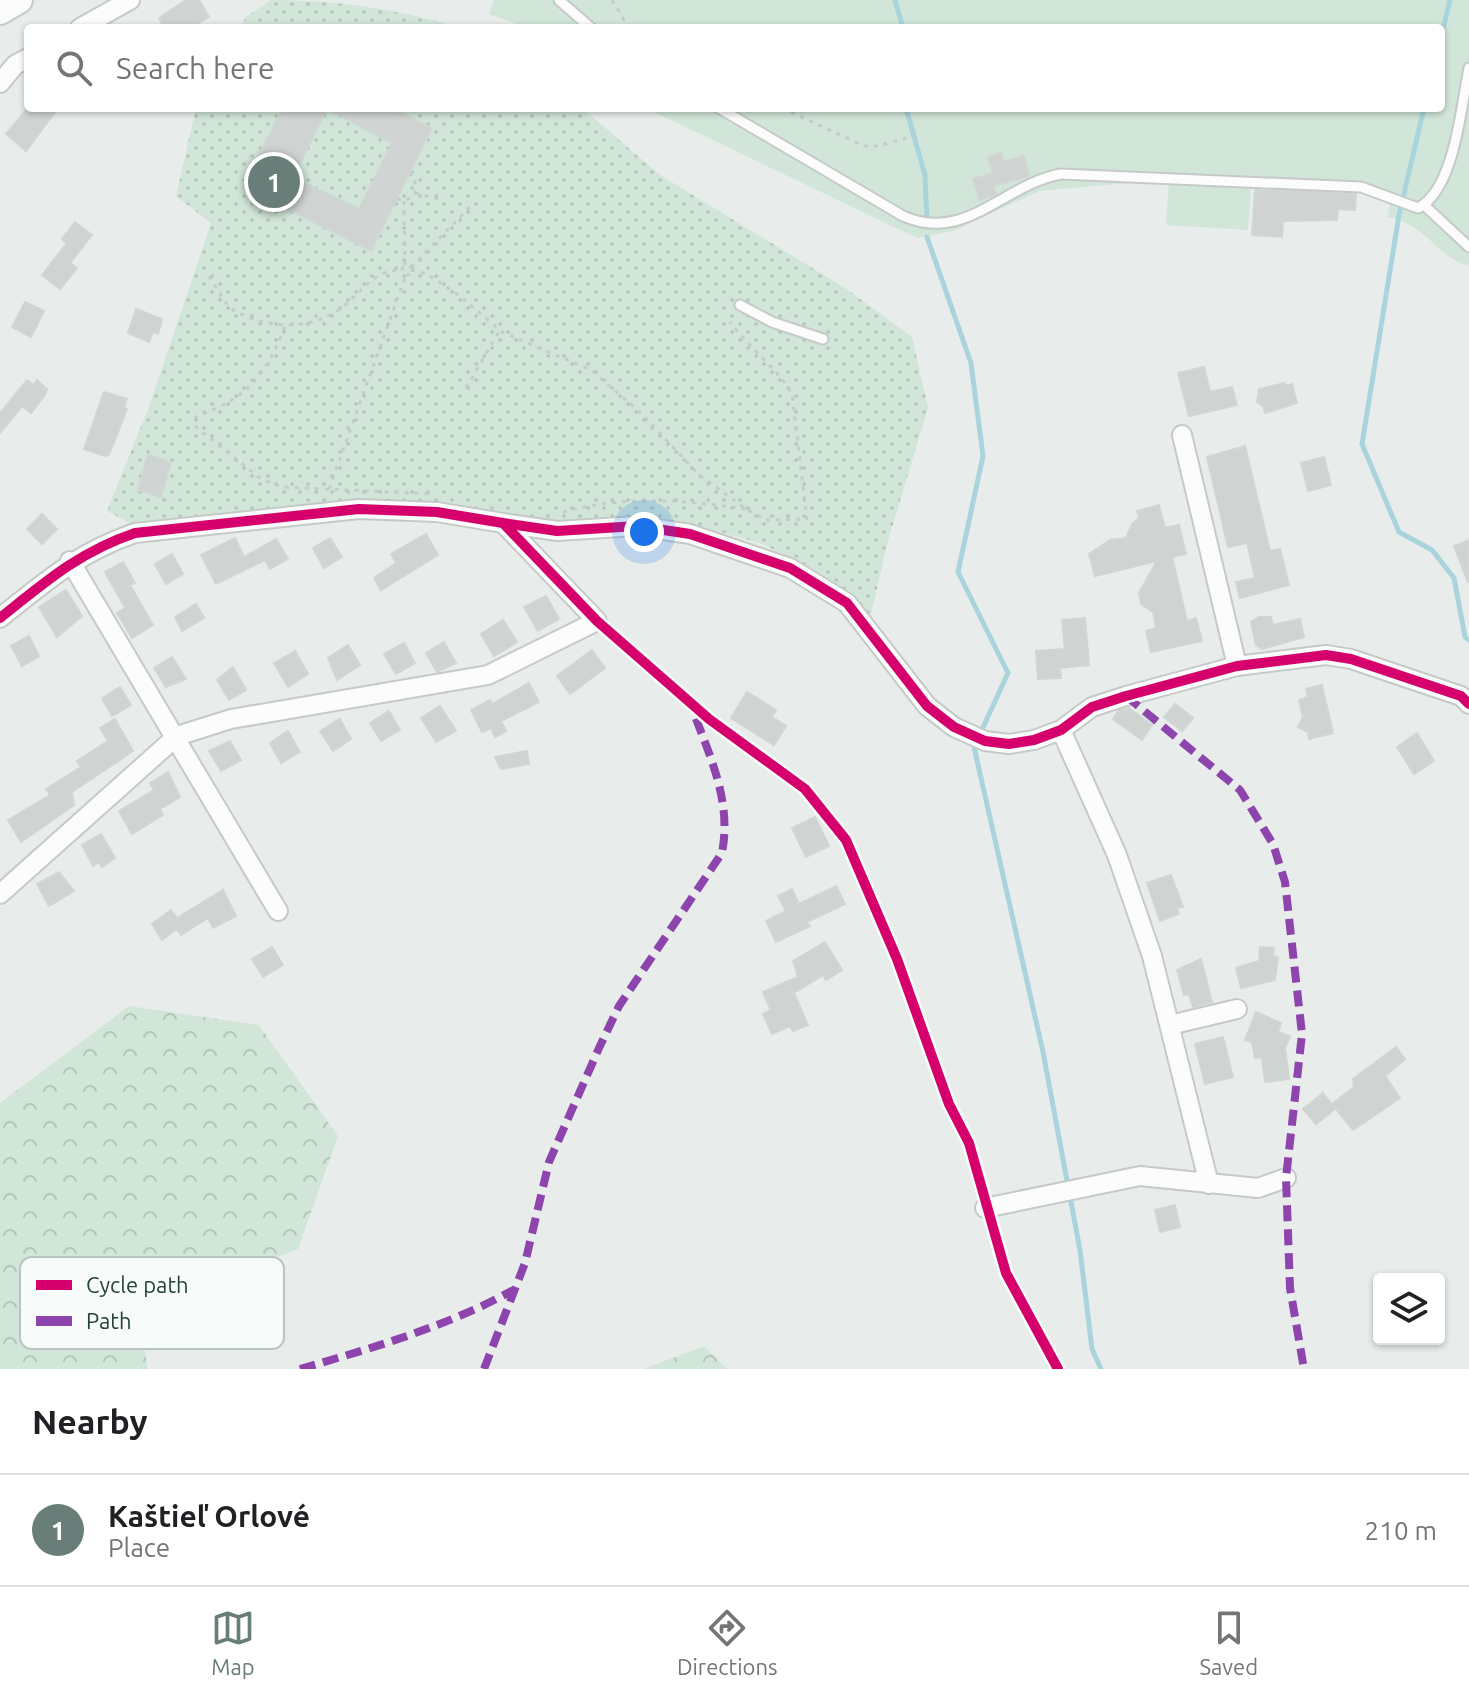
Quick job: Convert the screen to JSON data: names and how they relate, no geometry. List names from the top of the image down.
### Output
{
  "legend": ["Cycle path", "Path"],
  "page": {
    "search": "Search here",
    "pins": "1",
    "heading": "Nearby",
    "list": [
      {
        "mark": "1",
        "name": "Kaštieľ Orlové",
        "note": "Place",
        "value": "210 m"
      }
    ],
    "nav": ["Map", "Directions", "Saved"]
  }
}
